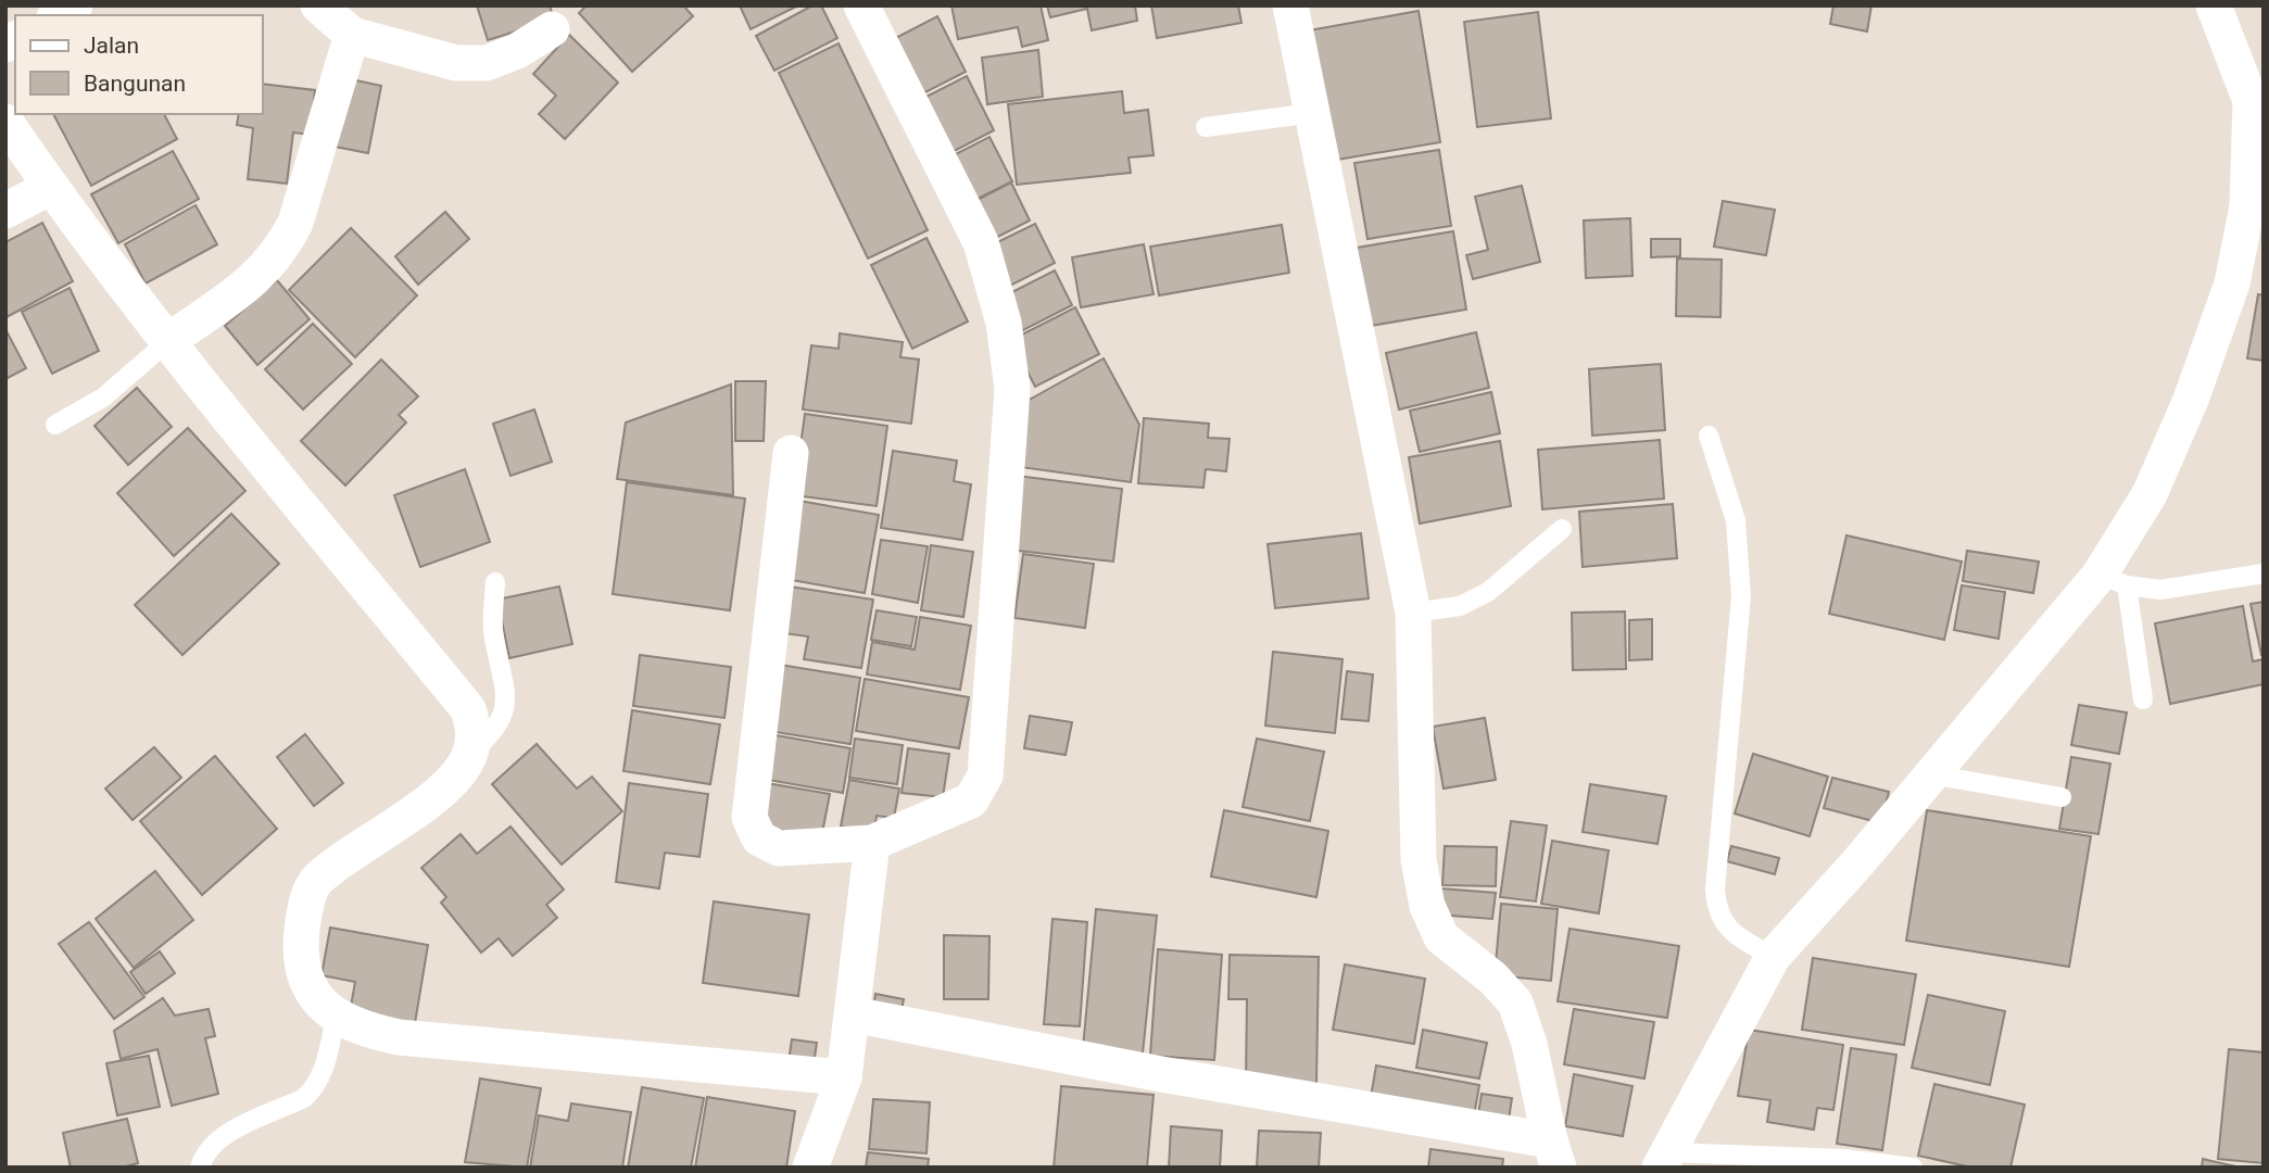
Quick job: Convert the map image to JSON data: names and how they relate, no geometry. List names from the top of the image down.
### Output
{
  "legend": ["Jalan", "Bangunan"]
}
